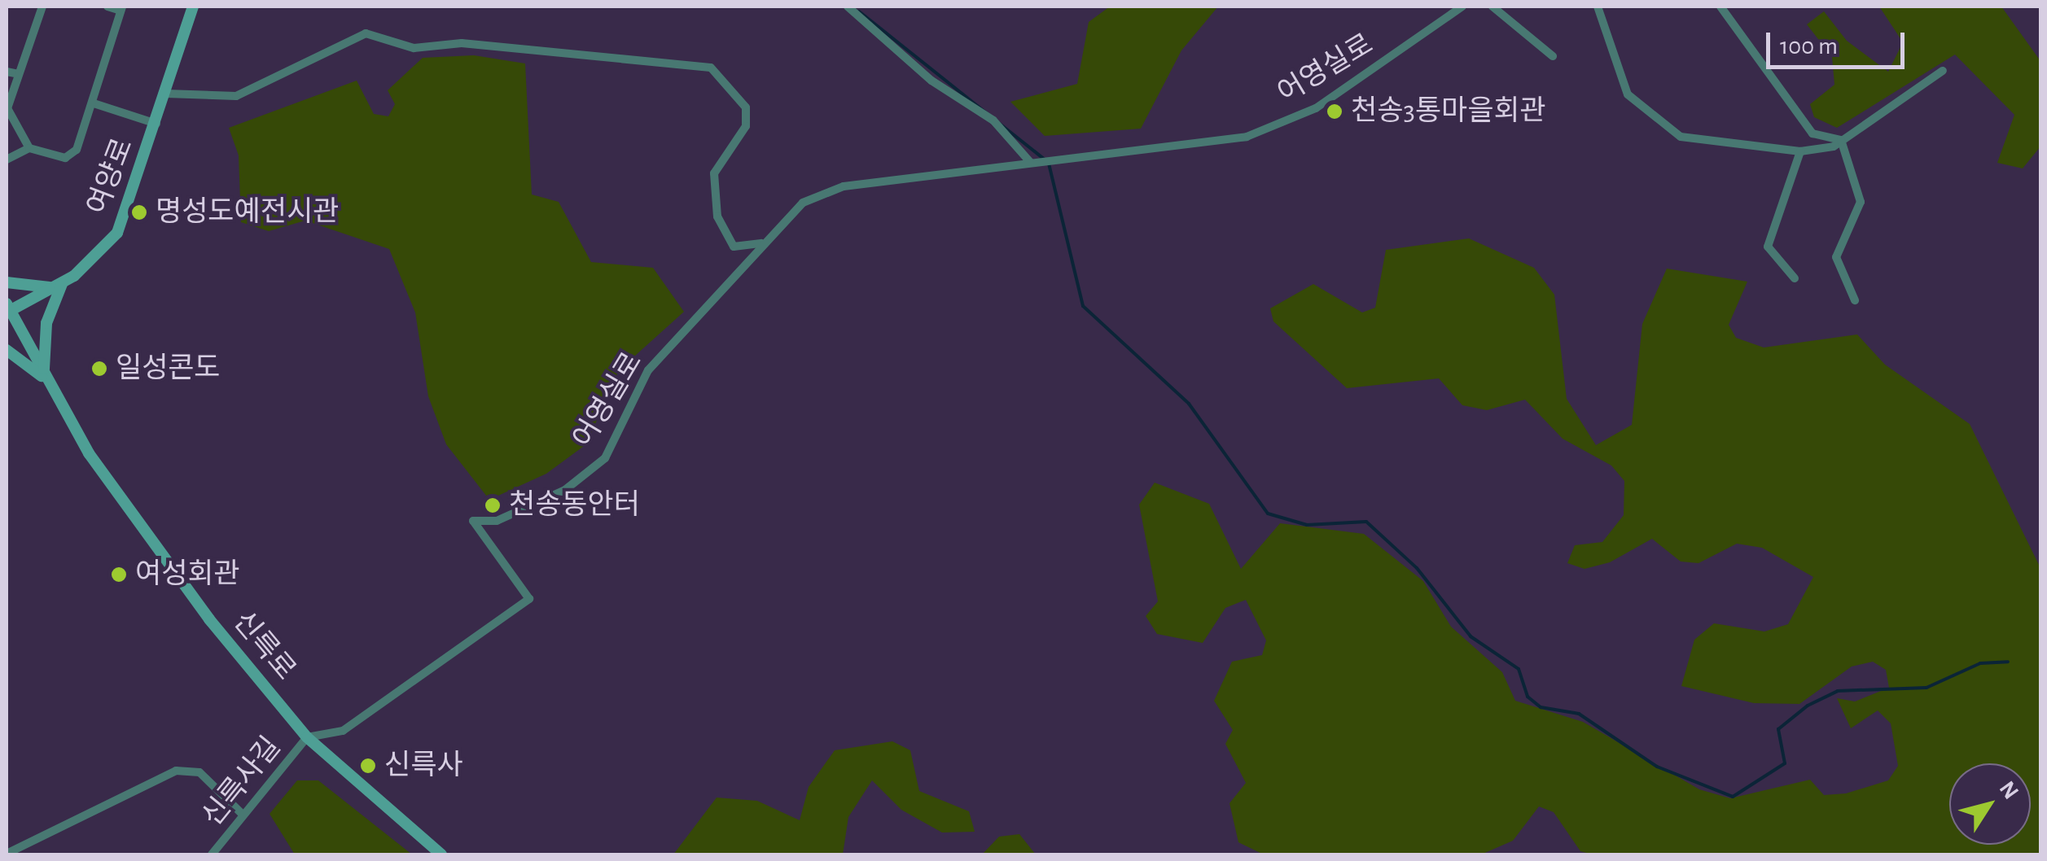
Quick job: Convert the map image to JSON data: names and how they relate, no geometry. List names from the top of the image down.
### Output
{
  "streets": {
    "main road": ["여양로", "신륵로"],
    "street": ["어영실로", "신륵사길"]
  },
  "crossings": [
    ["어영실로", "신륵로"],
    ["어영실로", "신륵사길"],
    ["여양로", "신륵로"],
    ["신륵로", "신륵사길"]
  ],
  "places": [
    "천송3통마을회관",
    "명성도예전시관",
    "일성콘도",
    "천송동안터",
    "여성회관",
    "신륵사"
  ],
  "scale_bar": "100 m",
  "north": "top right"
}
